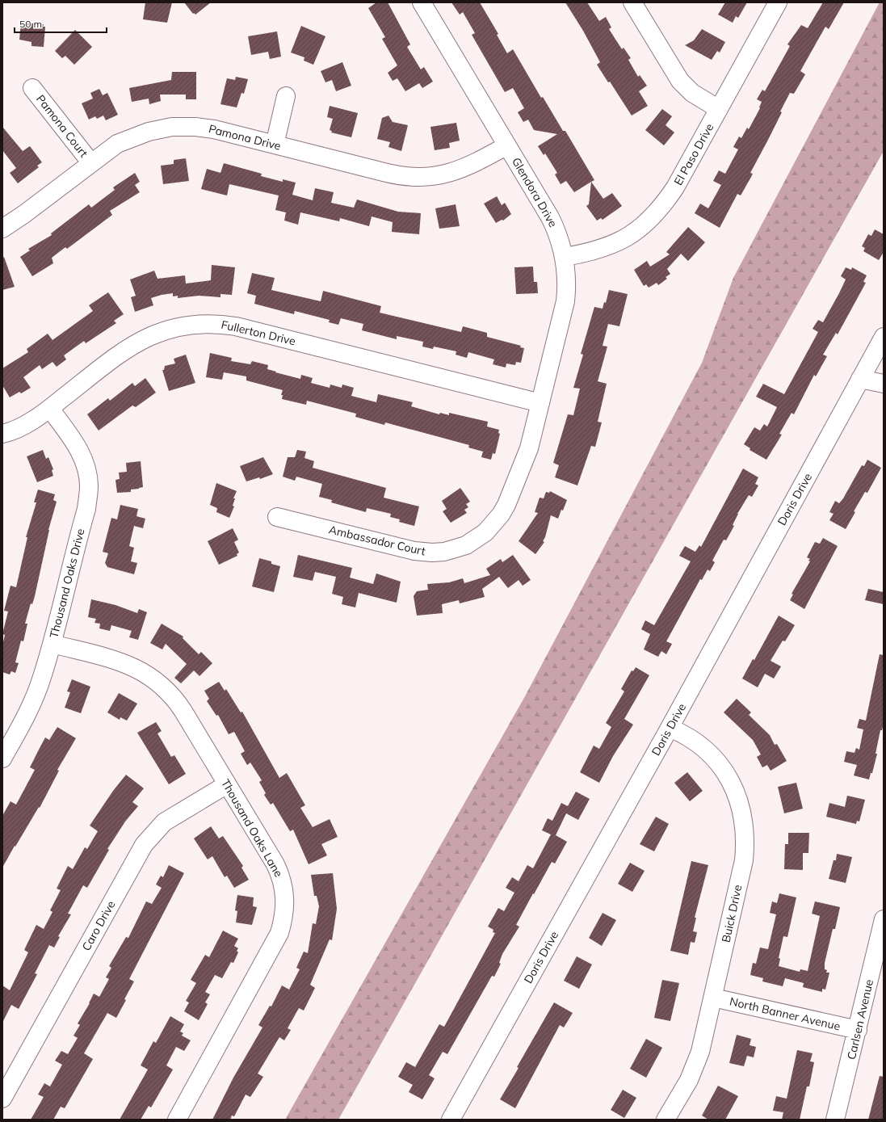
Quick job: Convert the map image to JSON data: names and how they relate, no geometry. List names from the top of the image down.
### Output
{
  "streets": {
    "street": [
      "Pamona Court",
      "Pamona Drive",
      "El Paso Drive",
      "Glendora Drive",
      "Fullerton Drive",
      "Doris Drive",
      "Ambassador Court",
      "Thousand Oaks Drive",
      "Thousand Oaks Lane",
      "Buick Drive",
      "Caro Drive",
      "North Banner Avenue",
      "Carlsen Avenue"
    ]
  },
  "crossings": [
    ["Pamona Court", "Pamona Drive"],
    ["Pamona Drive", "Glendora Drive"],
    ["El Paso Drive", "Glendora Drive"],
    ["Glendora Drive", "Fullerton Drive"],
    ["Glendora Drive", "Ambassador Court"],
    ["Fullerton Drive", "Ambassador Court"],
    ["Fullerton Drive", "Thousand Oaks Drive"],
    ["Doris Drive", "Buick Drive"],
    ["Thousand Oaks Drive", "Thousand Oaks Lane"],
    ["Thousand Oaks Lane", "Caro Drive"],
    ["Buick Drive", "North Banner Avenue"],
    ["North Banner Avenue", "Carlsen Avenue"]
  ],
  "scale_bar": "50 m"
}
